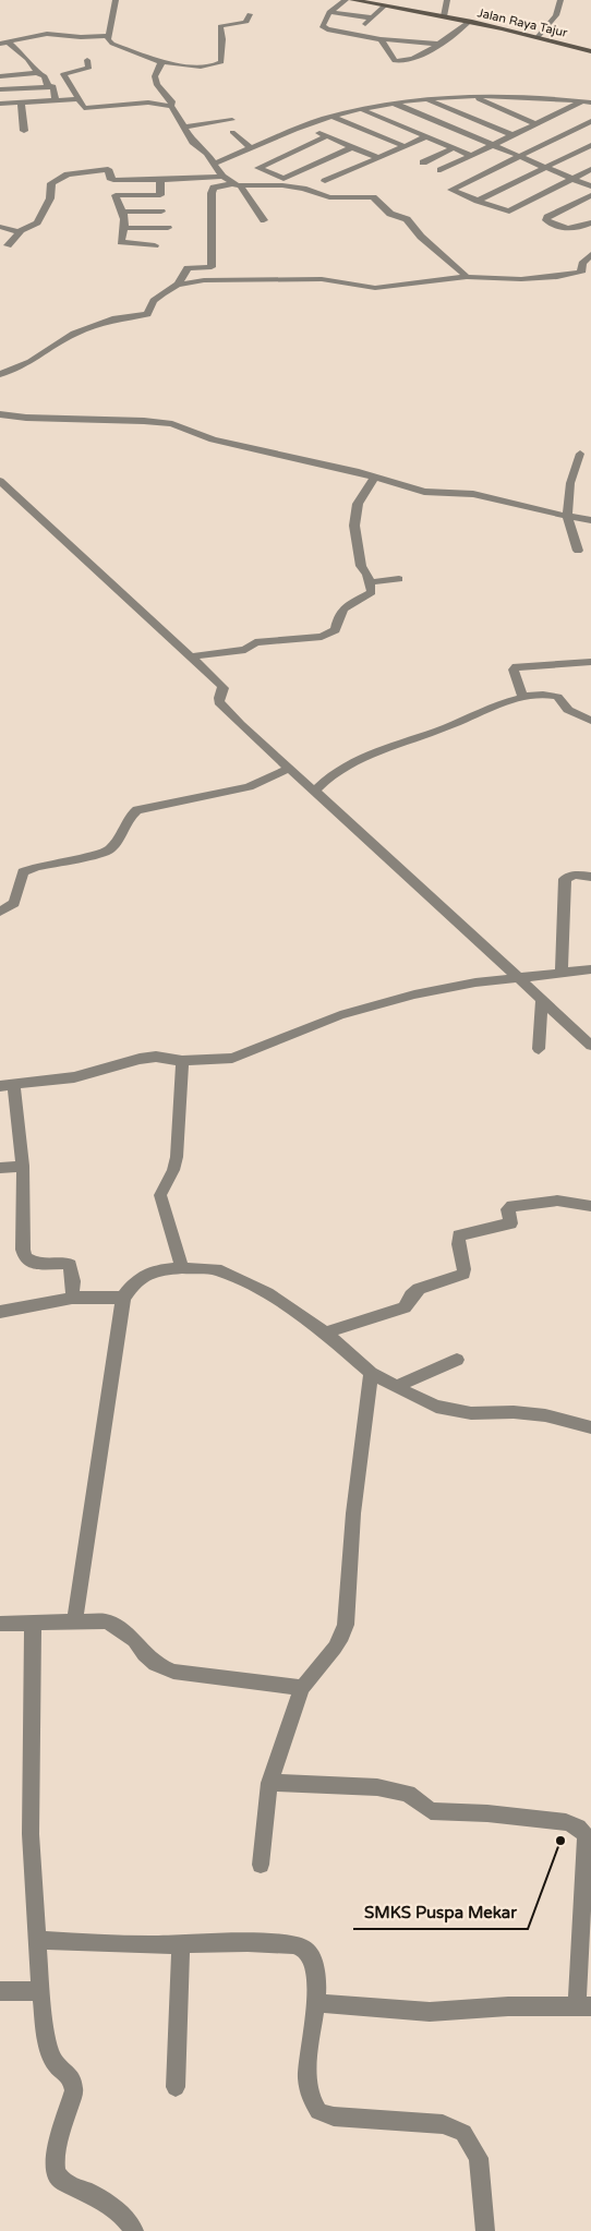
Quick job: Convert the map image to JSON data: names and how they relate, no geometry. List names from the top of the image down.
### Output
{
  "streets": {
    "main road": ["Jalan Raya Tajur"]
  },
  "places": ["SMKS Puspa Mekar"]
}
